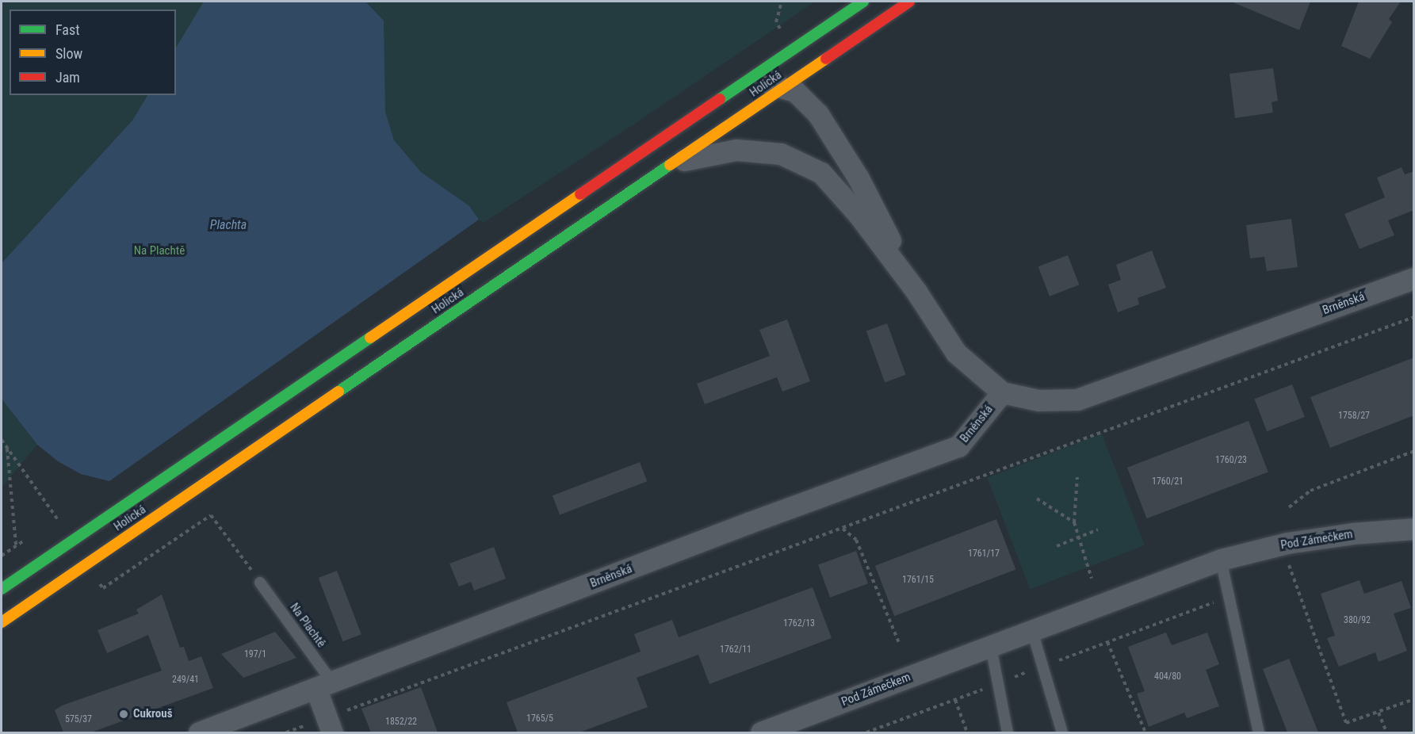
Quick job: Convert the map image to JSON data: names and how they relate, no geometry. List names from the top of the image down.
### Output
{
  "streets": {
    "main road": ["Holická"],
    "street": ["Brněnská", "Pod Zámečkem"],
    "lane": ["Na Plachtě"]
  },
  "crossings": [
    ["Holická", "Brněnská"],
    ["Brněnská", "Na Plachtě"]
  ],
  "water": ["Plachta"],
  "parks": ["Na Plachtě"],
  "places": ["Cukrouš"],
  "house_numbers": [
    "1758/27",
    "1760/23",
    "1760/21",
    "1761/17",
    "1761/15",
    "380/92",
    "1762/13",
    "1762/11",
    "197/1",
    "404/80",
    "249/41",
    "1765/5",
    "575/37",
    "1852/22"
  ],
  "legend": ["Fast", "Slow", "Jam"]
}
